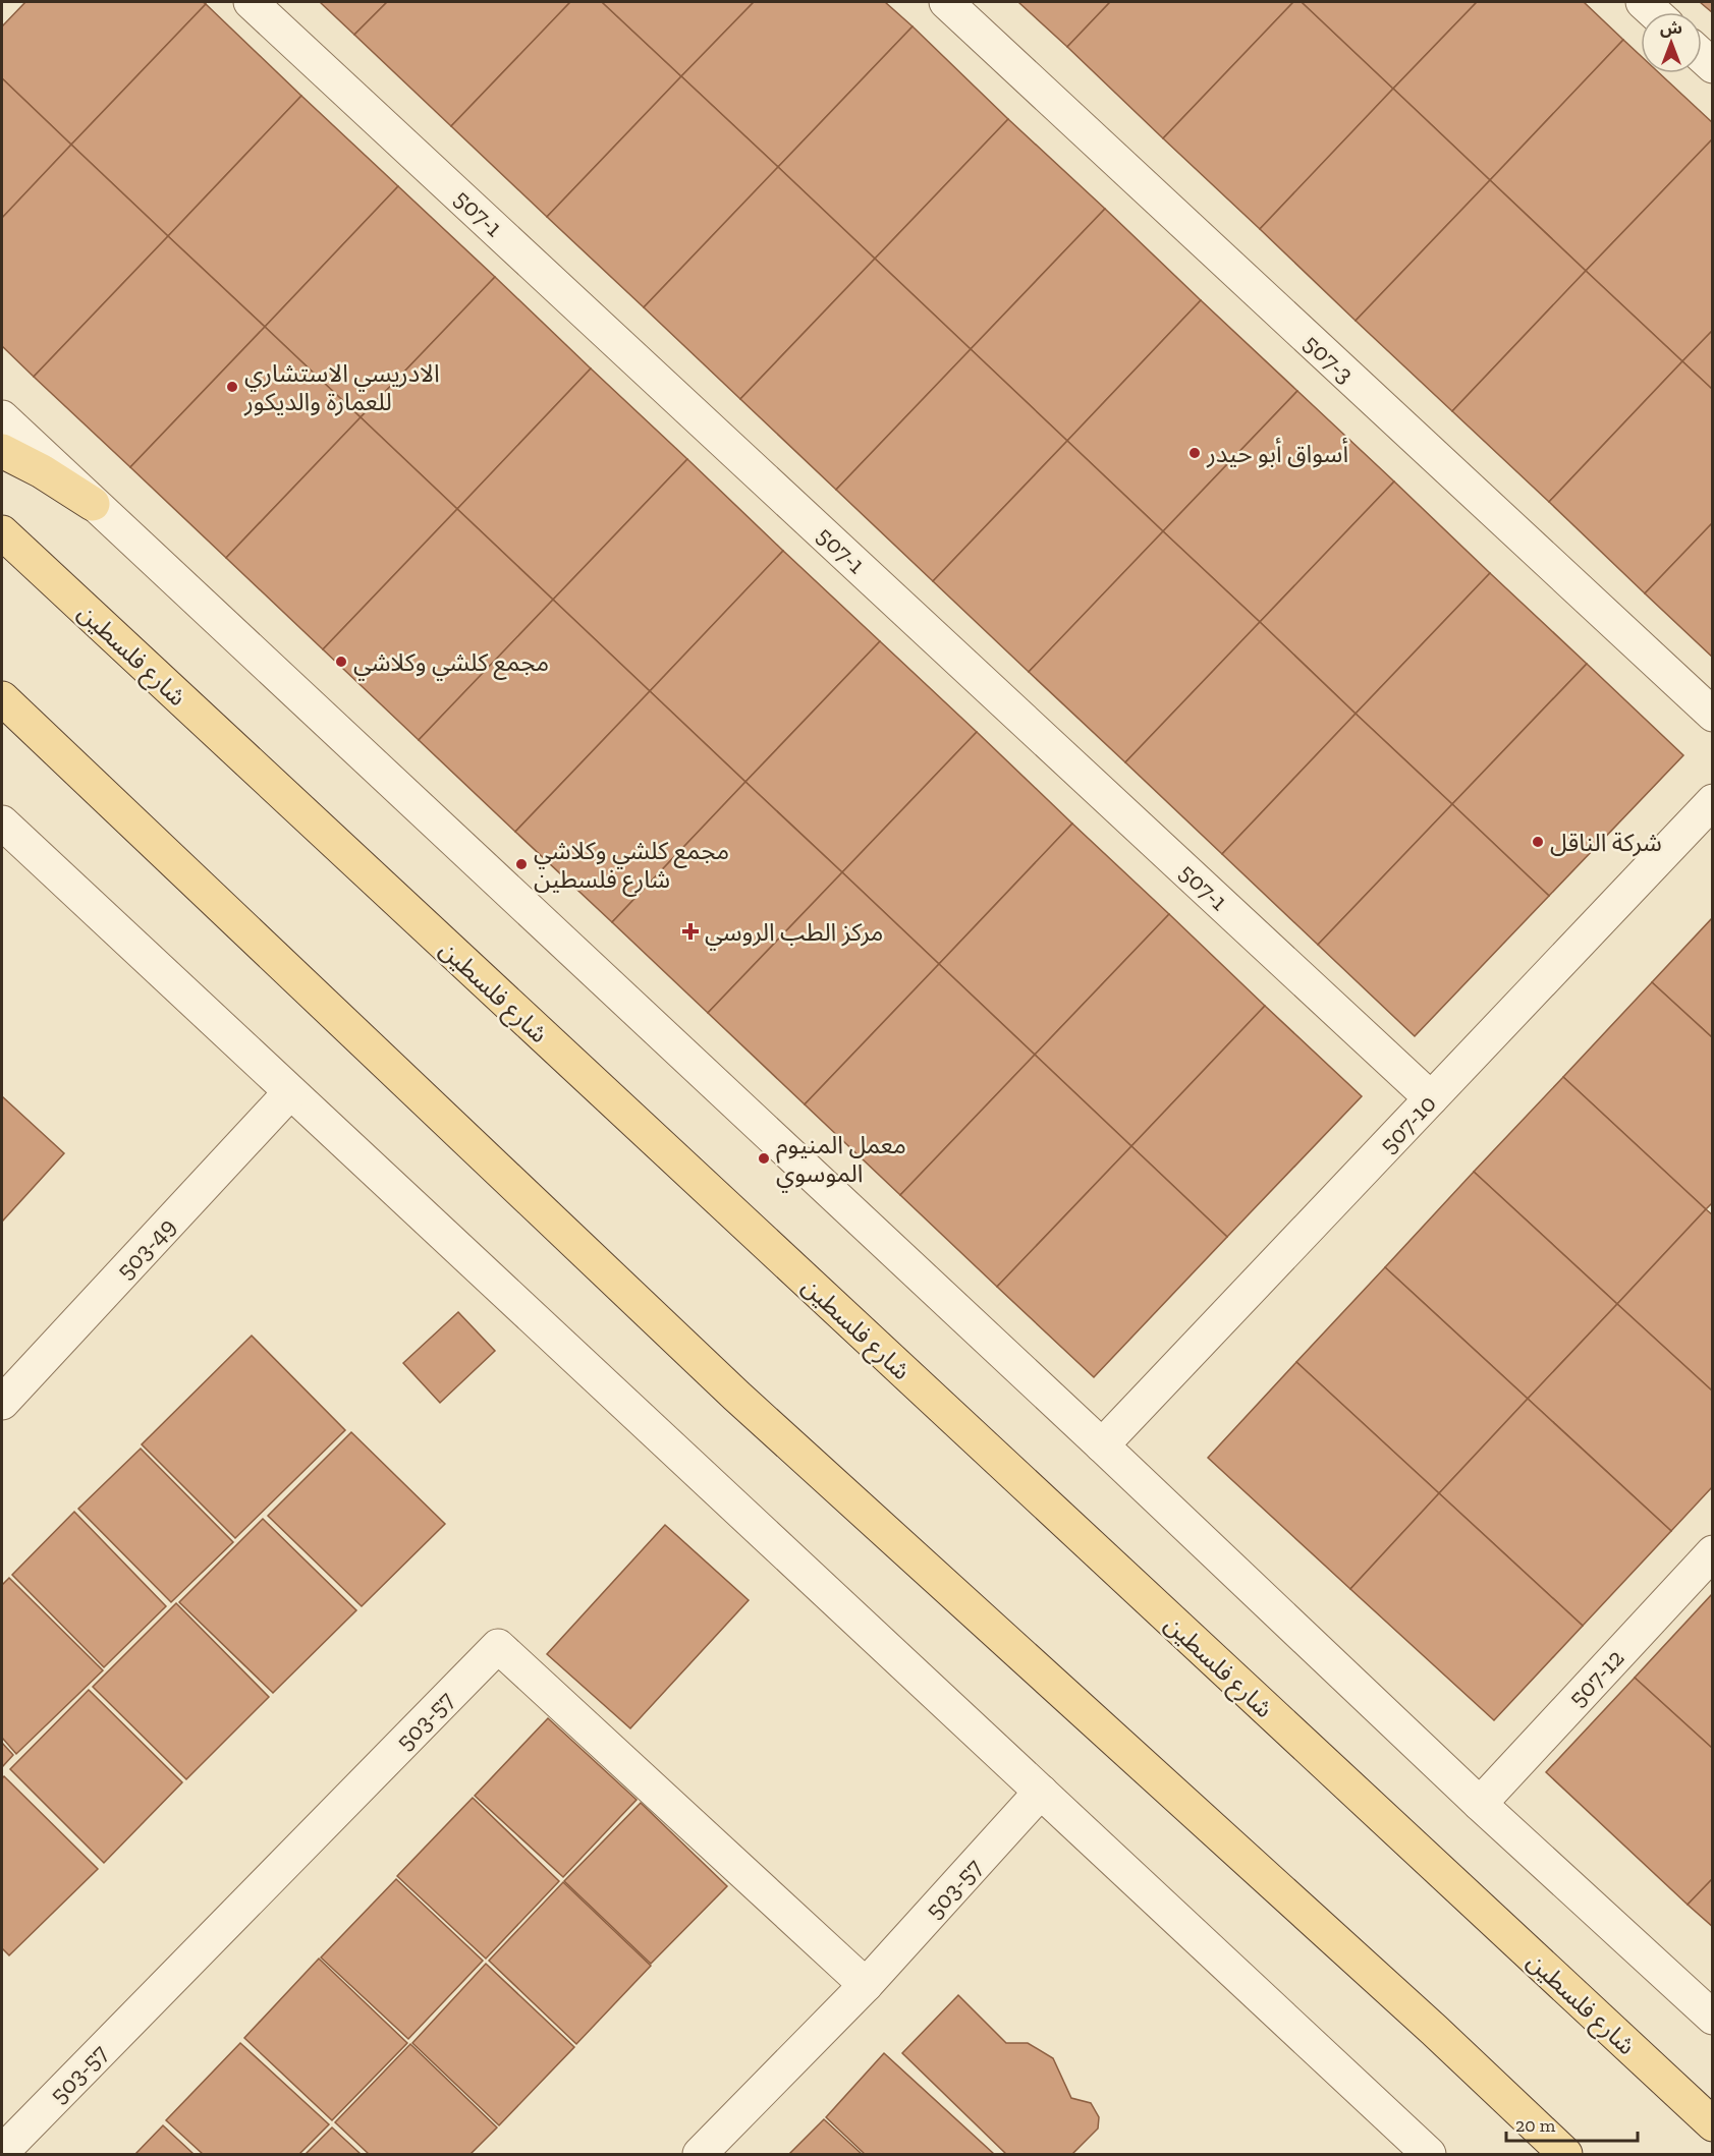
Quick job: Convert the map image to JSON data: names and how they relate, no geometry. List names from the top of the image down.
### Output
{
  "streets": {
    "main road": ["شارع فلسطين"],
    "street": [
      "507-1",
      "507-3",
      "507-10",
      "503-49",
      "507-12",
      "503-57"
    ]
  },
  "crossings": [
    ["507-1", "507-10"]
  ],
  "places": {
    "other": [
      "الادريسي الاستشاري للعمارة والديكور",
      "أسواق أبو حيدر",
      "مجمع كلشي وكلاشي",
      "شركة الناقل",
      "مجمع كلشي وكلاشي شارع فلسطين",
      "معمل المنيوم الموسوي"
    ],
    "health": ["مركز الطب الروسي"]
  },
  "scale_bar": "20 m",
  "north": "top"
}
